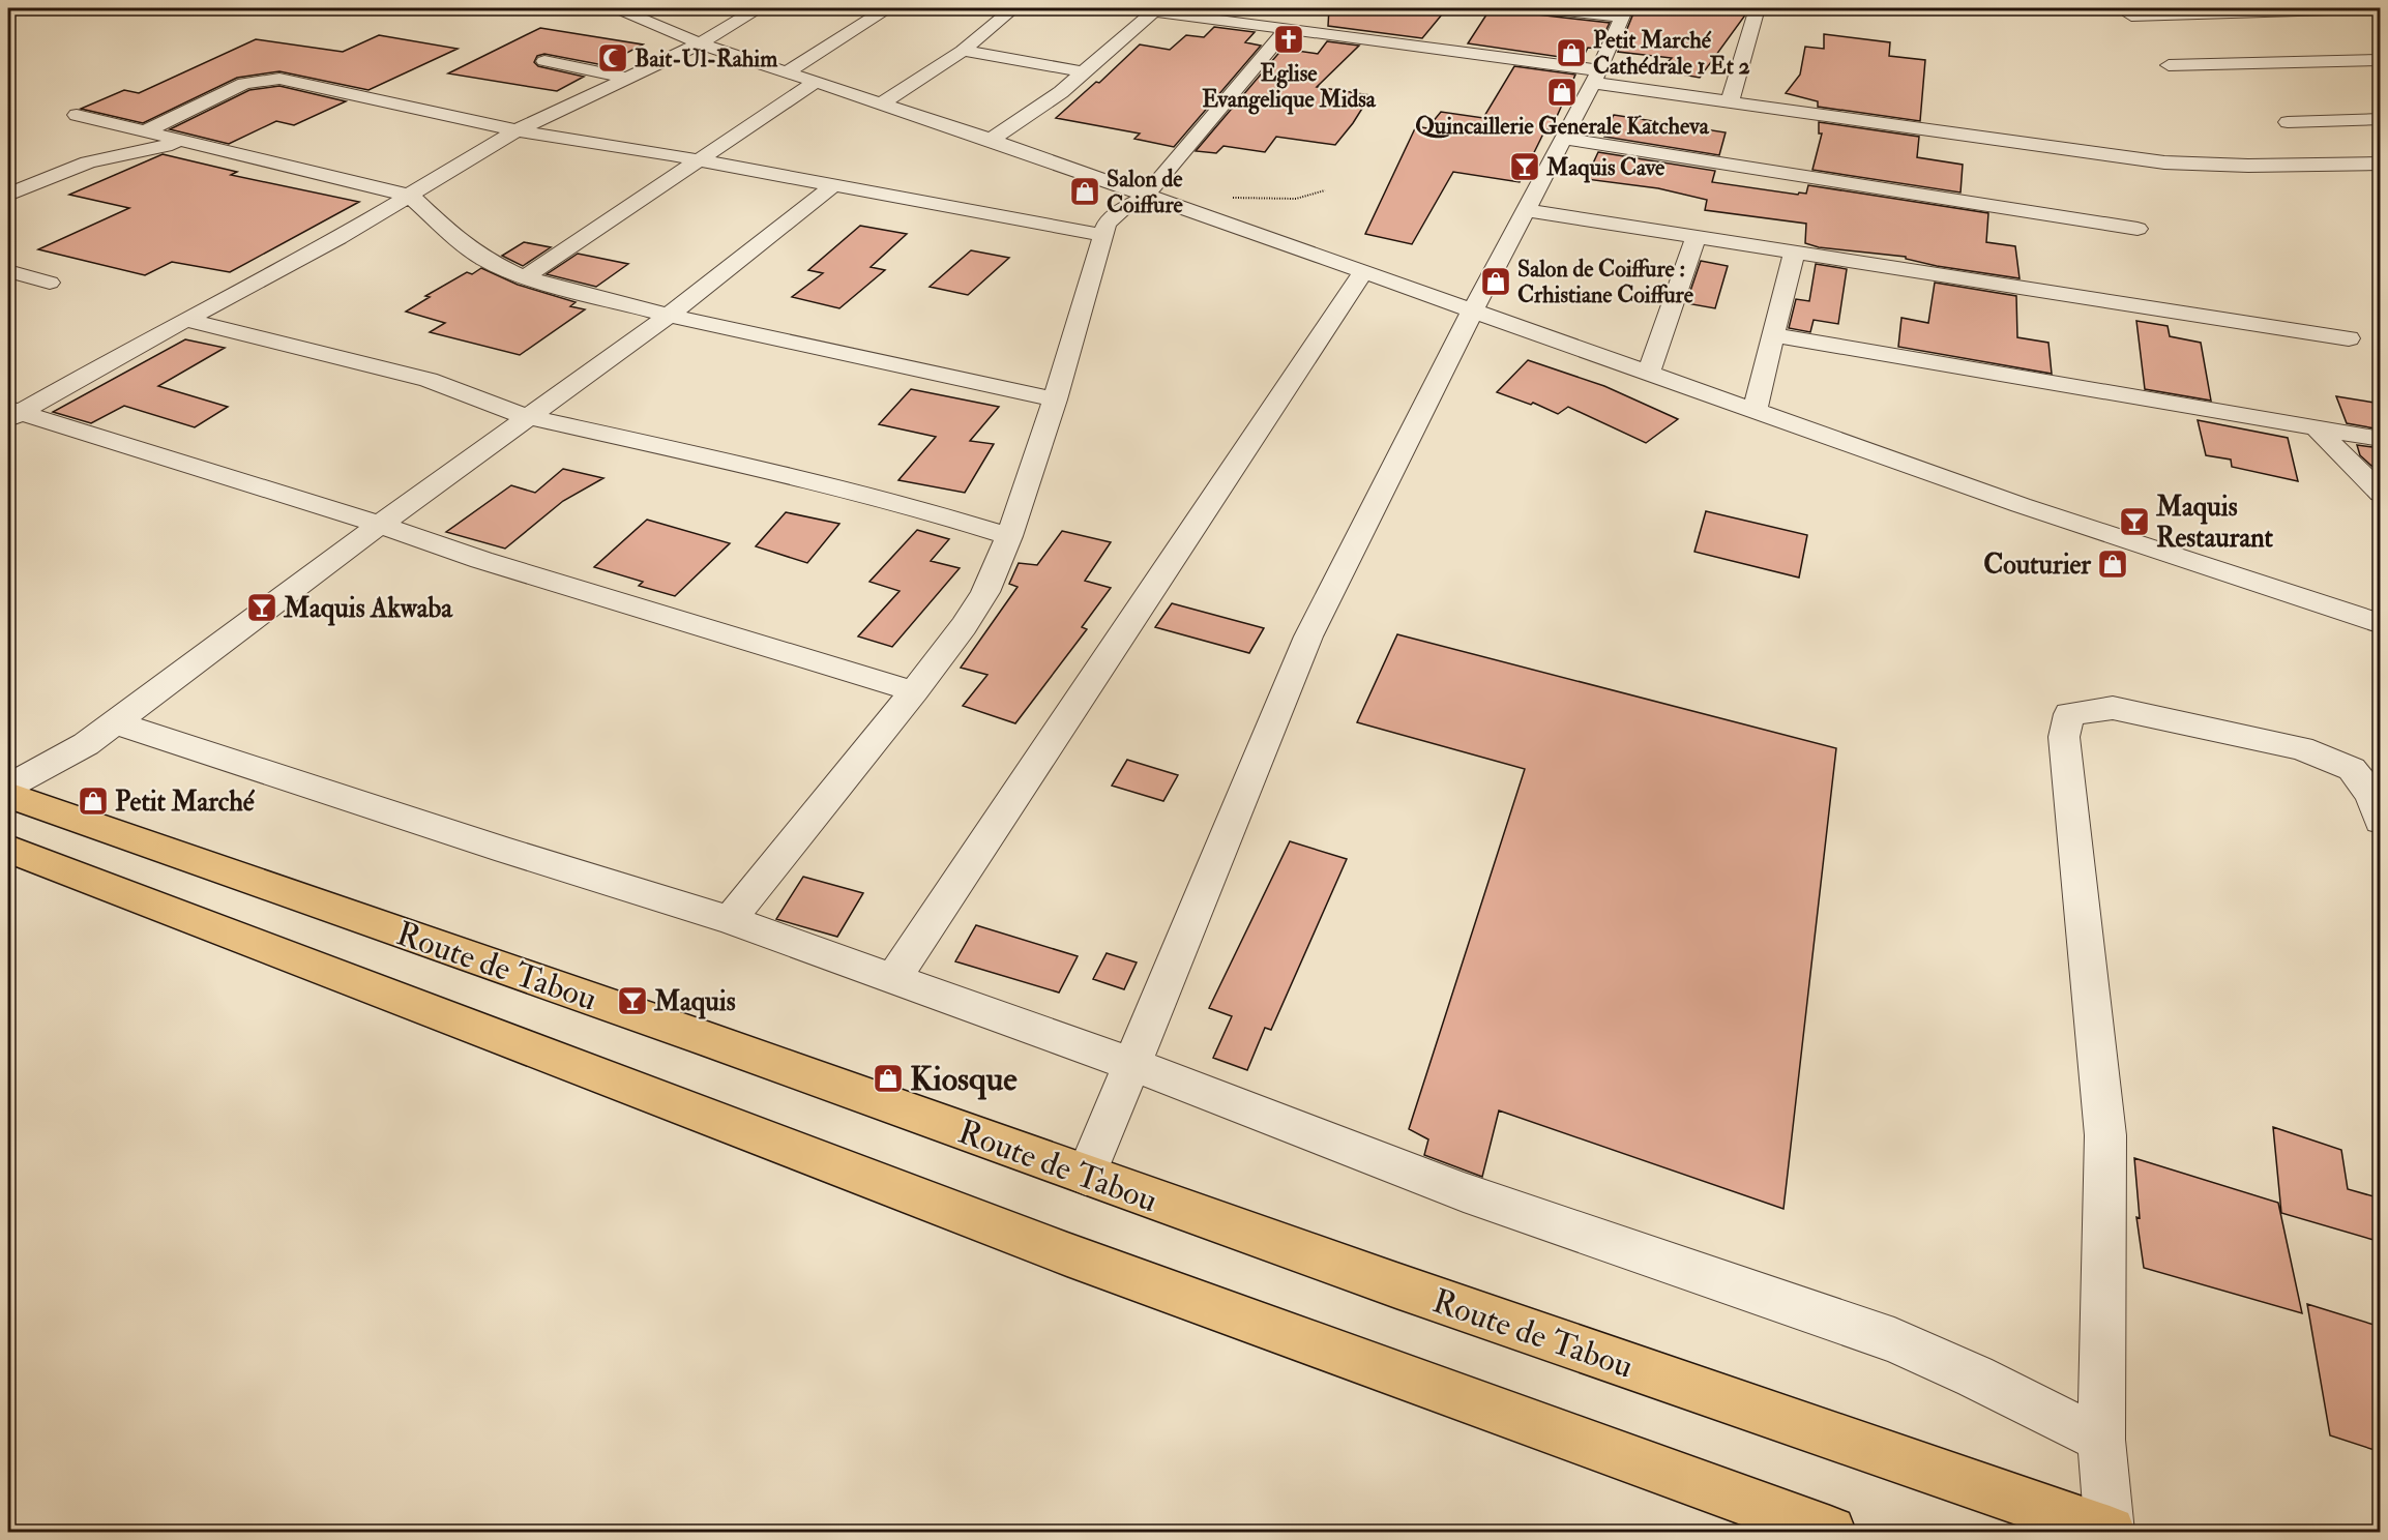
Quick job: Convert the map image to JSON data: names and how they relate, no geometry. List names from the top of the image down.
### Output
{
  "streets": {
    "main road": ["Route de Tabou"]
  },
  "places": {
    "church": ["Eglise Evangelique Midsa"],
    "shop": [
      "Petit Marché Cathédrale 1 Et 2",
      "Quincaillerie Generale Katcheva",
      "Salon de Coiffure",
      "Salon de Coiffure : Crhistiane Coiffure",
      "Couturier",
      "Petit Marché",
      "Kiosque"
    ],
    "mosque": ["Bait-Ul-Rahim"],
    "bar": [
      "Maquis Cave",
      "Maquis Restaurant",
      "Maquis Akwaba",
      "Maquis"
    ]
  }
}
